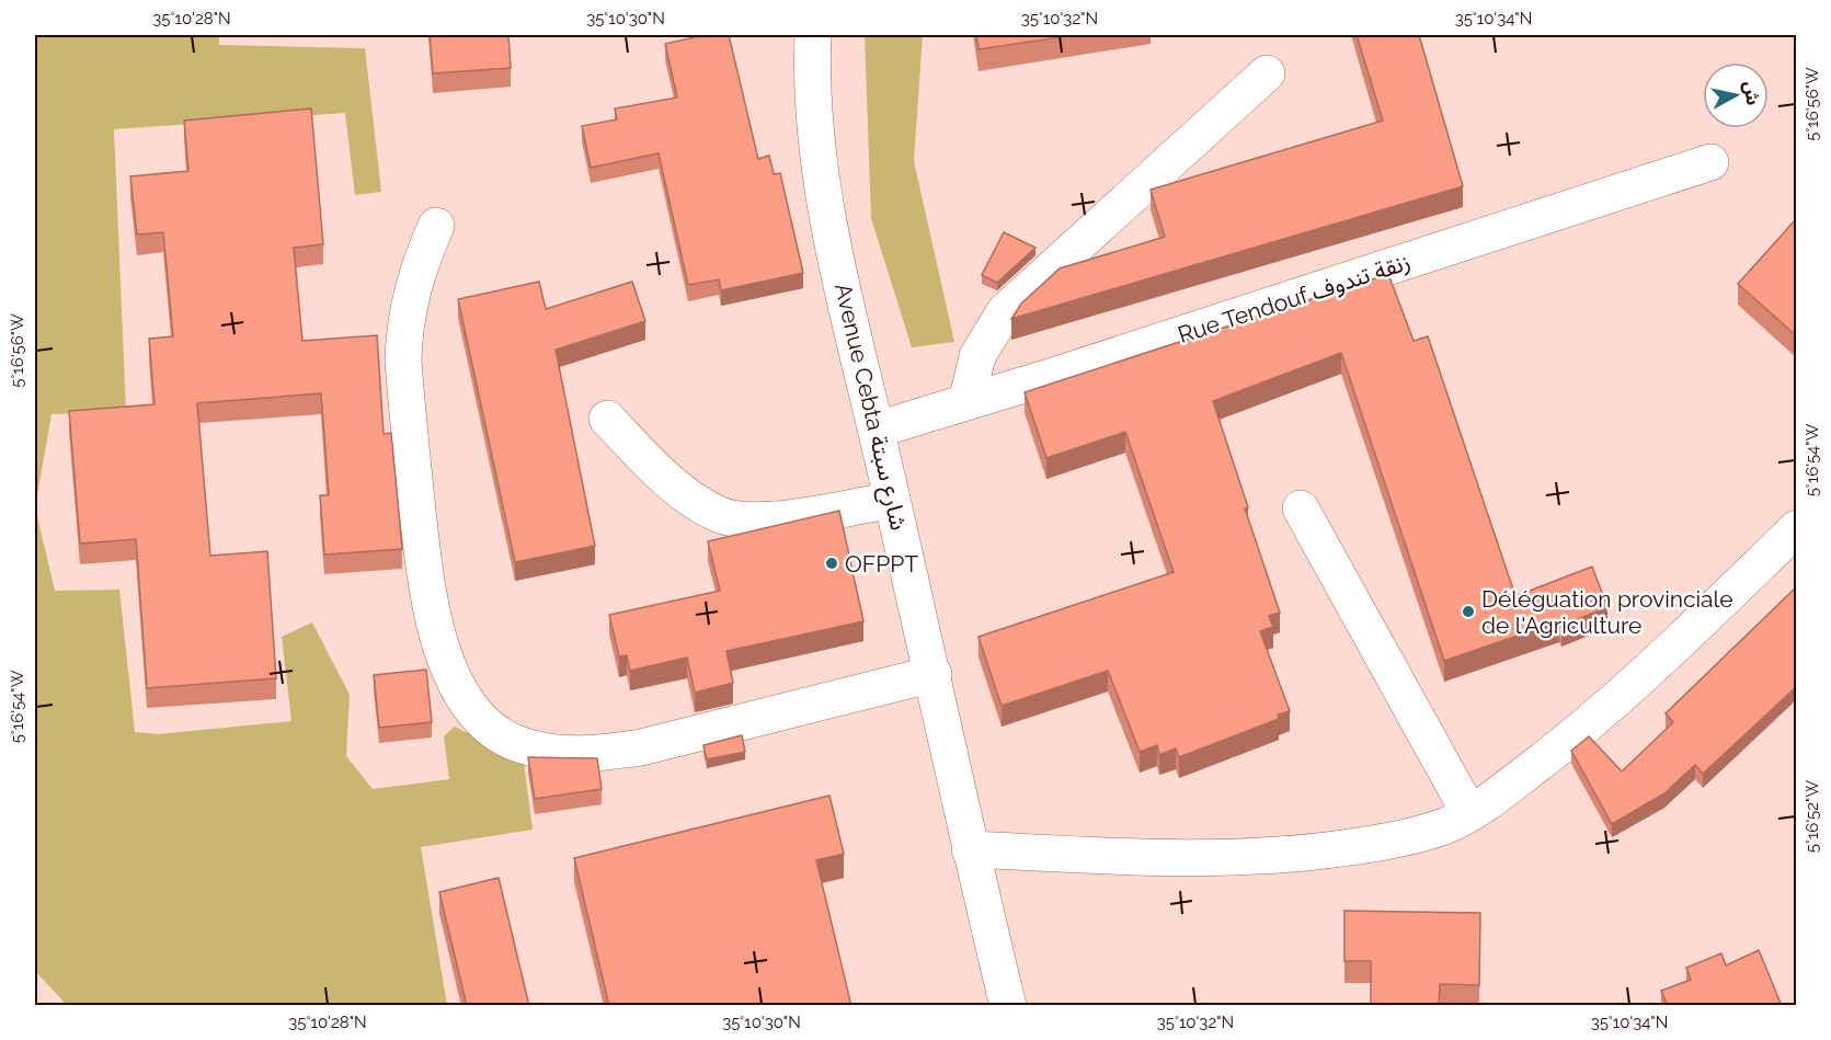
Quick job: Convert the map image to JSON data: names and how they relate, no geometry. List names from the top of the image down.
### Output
{
  "streets": {
    "street": ["Rue Tendouf زنقة تندوف", "Avenue Cebta شارع سبتة"]
  },
  "crossings": [
    ["Rue Tendouf زنقة تندوف", "Avenue Cebta شارع سبتة"]
  ],
  "places": ["OFPPT", "Déléguation provinciale de l'Agriculture"],
  "north": "right",
  "coordinates": [
    "35°10'28\"N",
    "35°10'30\"N",
    "35°10'32\"N",
    "35°10'34\"N",
    "5°16'56\"W",
    "5°16'54\"W",
    "5°16'52\"W"
  ]
}
